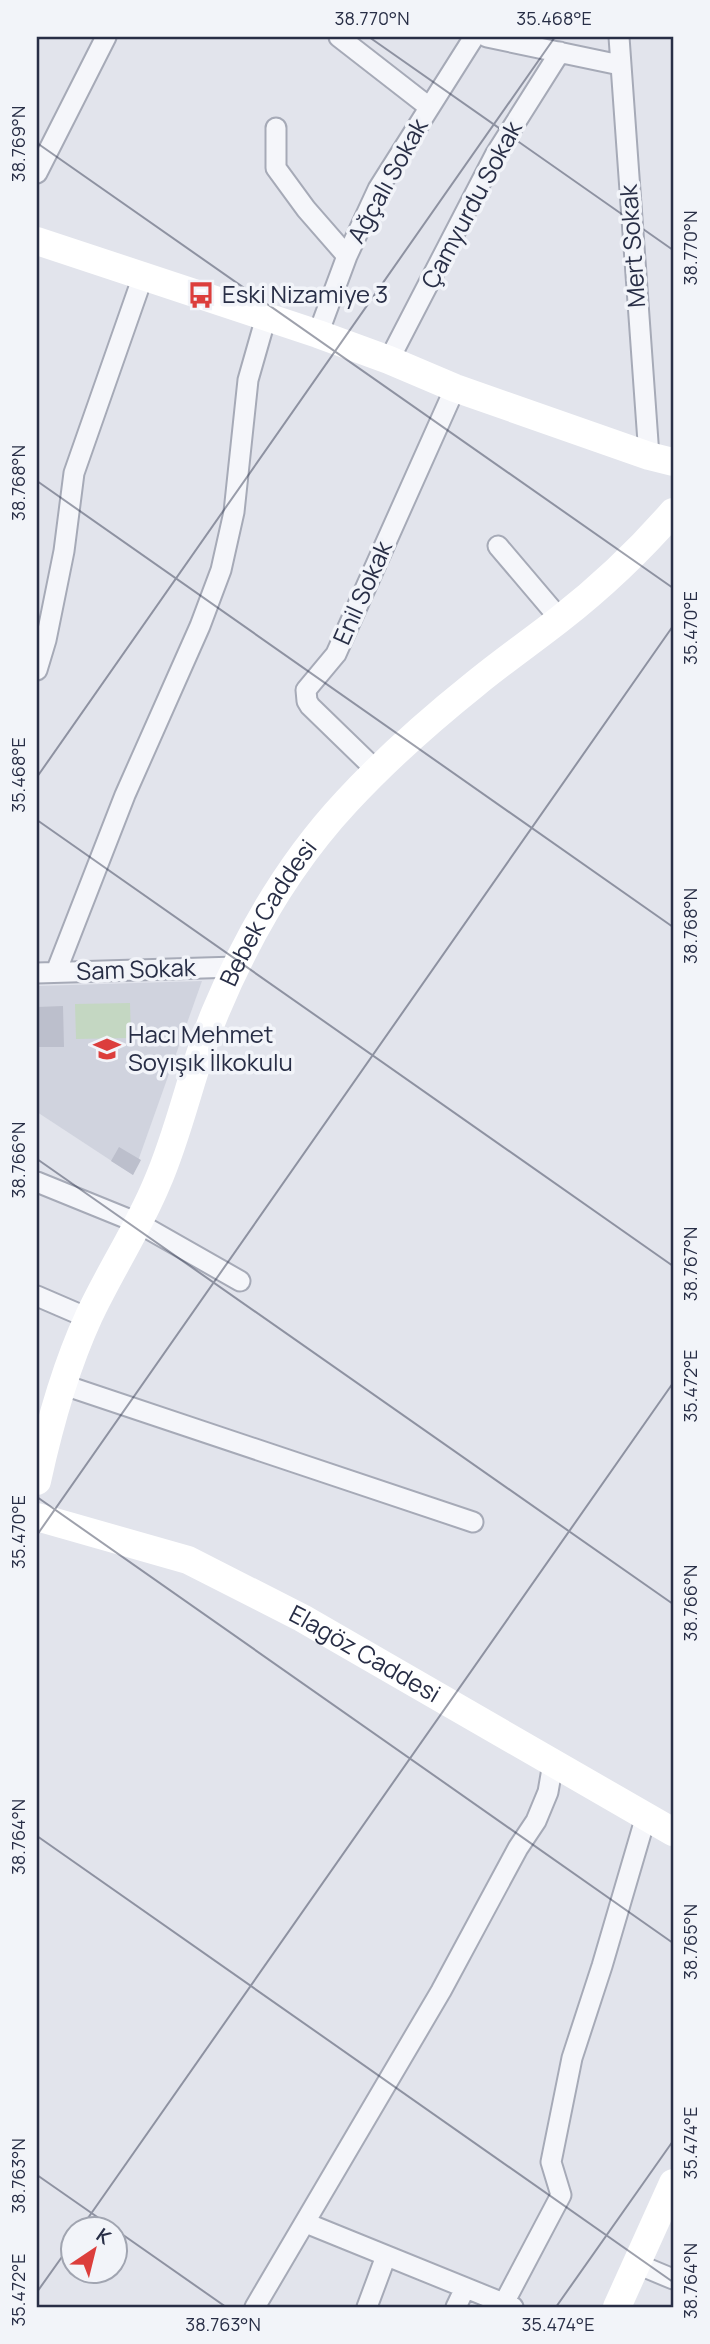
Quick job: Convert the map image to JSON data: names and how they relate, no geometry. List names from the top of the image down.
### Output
{
  "streets": {
    "street": [
      "Ağçalı Sokak",
      "Çamyurdu Sokak",
      "Mert Sokak",
      "Enil Sokak",
      "Bebek Caddesi",
      "Sam Sokak",
      "Elagöz Caddesi"
    ]
  },
  "crossings": [
    ["Enil Sokak", "Bebek Caddesi"],
    ["Bebek Caddesi", "Sam Sokak"]
  ],
  "places": {
    "bus stop": ["Eski Nizamiye 3"],
    "school or university": ["Hacı Mehmet Soyışık İlkokulu"]
  },
  "north": "top right",
  "coordinates": [
    "38.770°N",
    "35.468°E",
    "38.769°N",
    "38.768°N",
    "35.470°E",
    "38.766°N",
    "38.767°N",
    "35.472°E",
    "38.764°N",
    "38.765°N",
    "35.474°E",
    "38.763°N"
  ]
}
